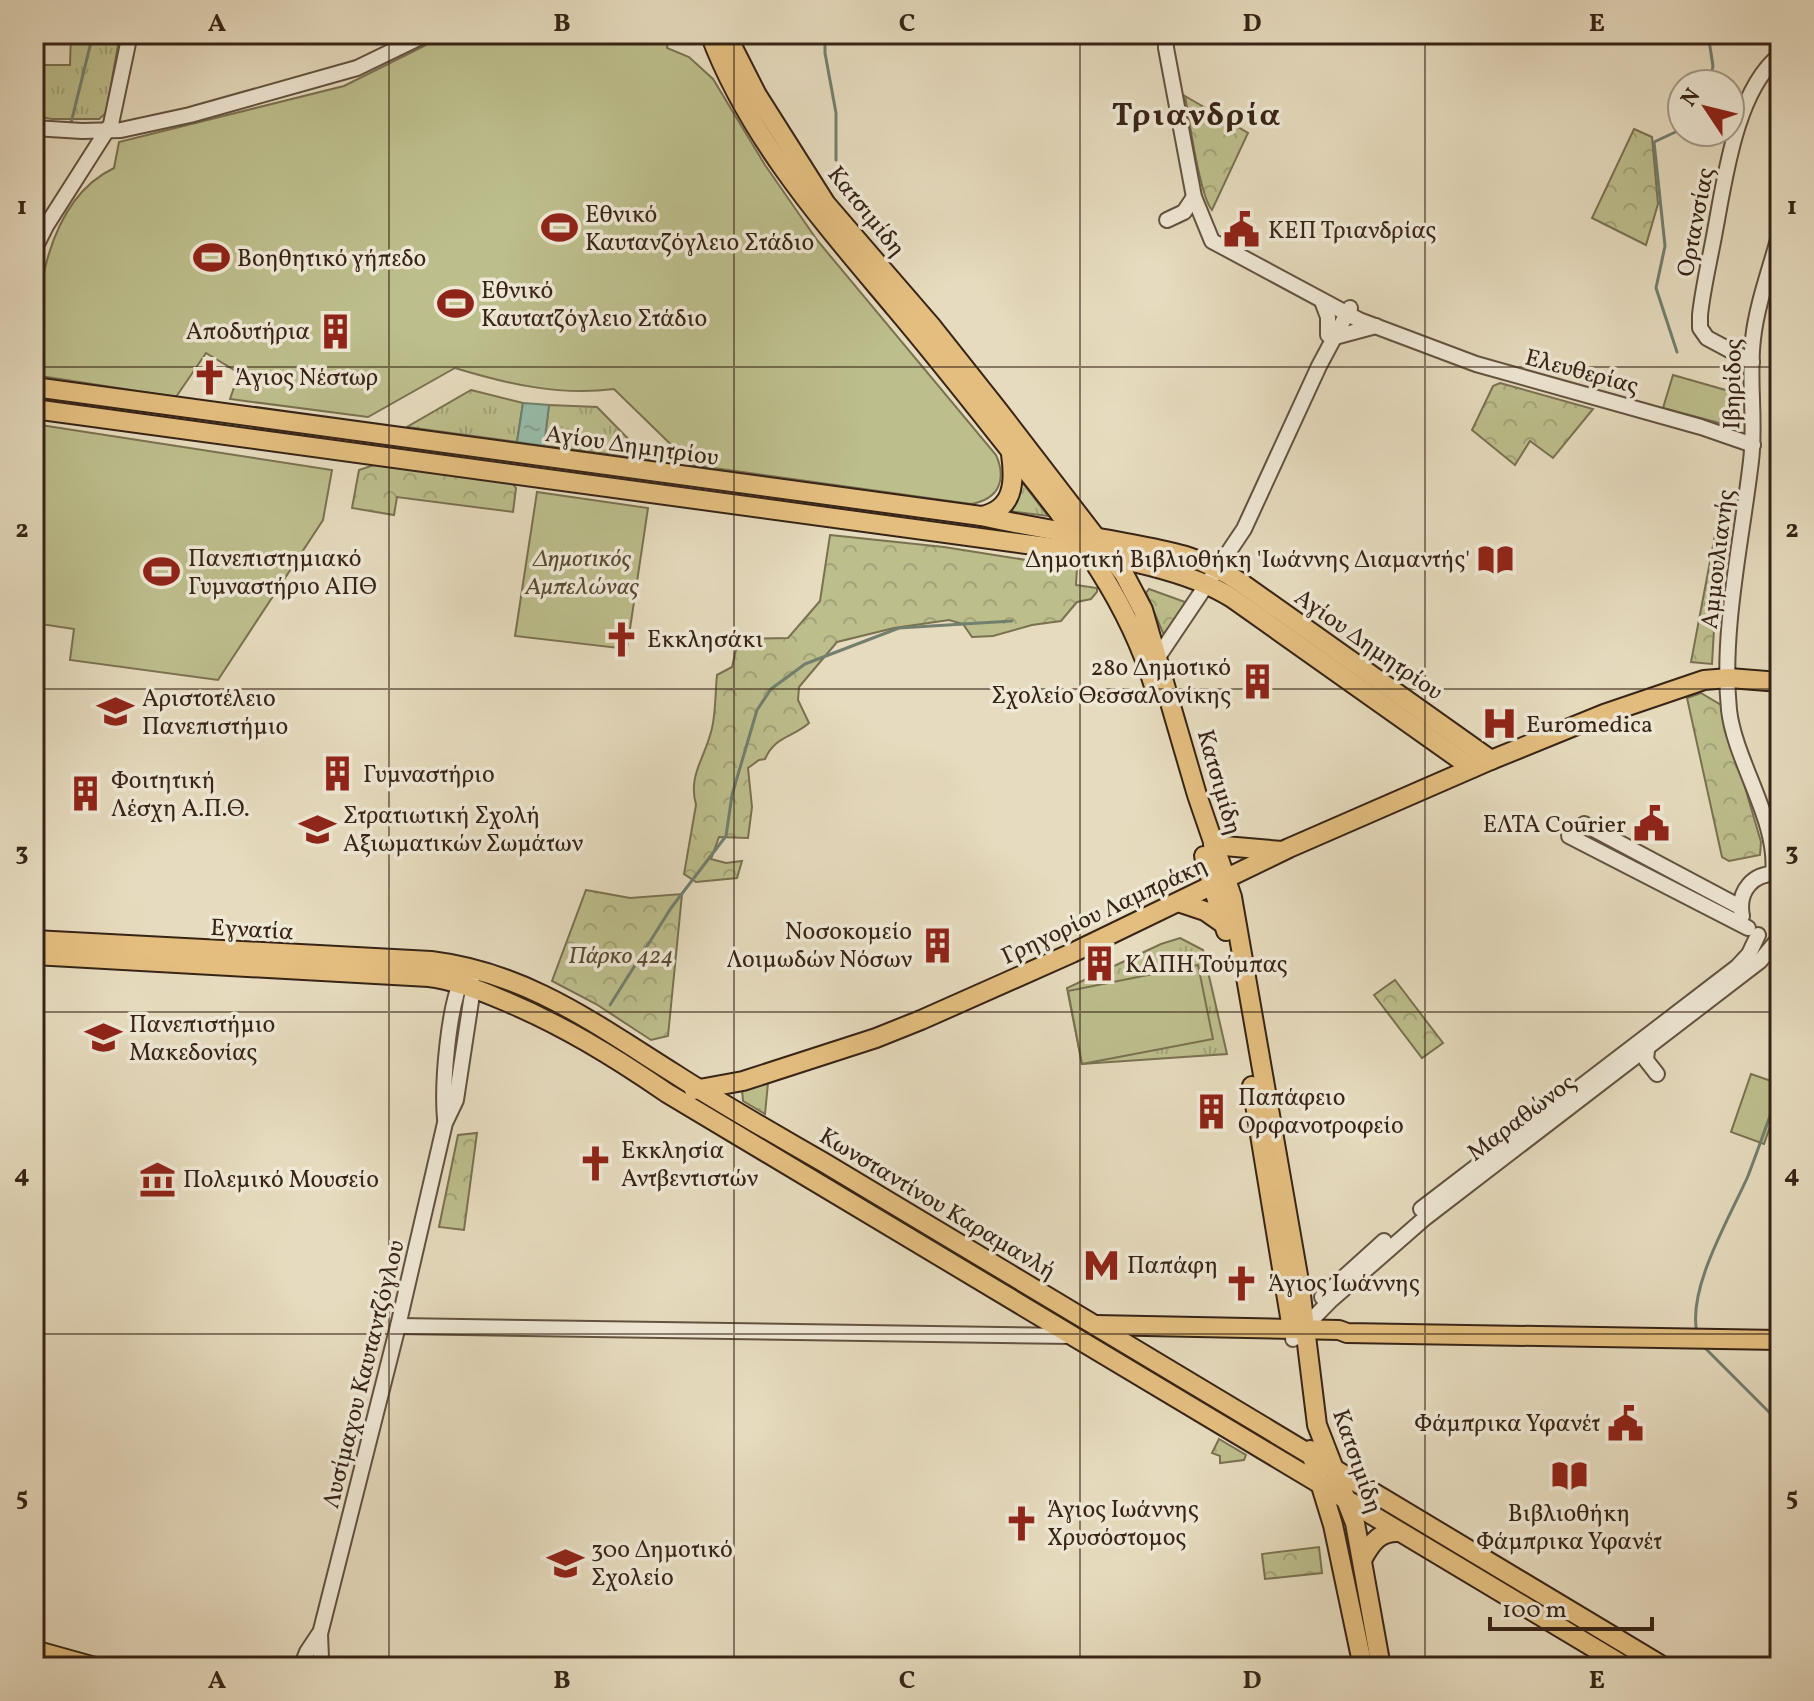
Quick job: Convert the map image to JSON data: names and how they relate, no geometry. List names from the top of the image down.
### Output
{
  "streets": {
    "main road": [
      "Κατσιμίδη",
      "Αγίου Δημητρίου",
      "Γρηγορίου Λαμπράκη",
      "Εγνατία",
      "Κωνσταντίνου Καραμανλή"
    ],
    "street": [
      "Ορτανσίας",
      "Ελευθερίας",
      "Ιβηρίδος",
      "Αμμουλιανής",
      "Μαραθώνος",
      "Λυσίμαχου Καυταντζόγλου"
    ]
  },
  "crossings": [
    ["Κατσιμίδη", "Αγίου Δημητρίου"],
    ["Κατσιμίδη", "Γρηγορίου Λαμπράκη"],
    ["Κατσιμίδη", "Μαραθώνος"],
    ["Κατσιμίδη", "Κωνσταντίνου Καραμανλή"],
    ["Ορτανσίας", "Ιβηρίδος"],
    ["Ελευθερίας", "Ιβηρίδος"],
    ["Ελευθερίας", "Αμμουλιανής"],
    ["Ιβηρίδος", "Αμμουλιανής"],
    ["Αγίου Δημητρίου", "Γρηγορίου Λαμπράκη"],
    ["Αμμουλιανής", "Γρηγορίου Λαμπράκη"],
    ["Γρηγορίου Λαμπράκη", "Κωνσταντίνου Καραμανλή"],
    ["Εγνατία", "Κωνσταντίνου Καραμανλή"],
    ["Εγνατία", "Λυσίμαχου Καυταντζόγλου"],
    ["Κωνσταντίνου Καραμανλή", "Λυσίμαχου Καυταντζόγλου"]
  ],
  "districts": ["Τριανδρία"],
  "parks": ["Δημοτικός Αμπελώνας", "Πάρκο 424"],
  "places": {
    "sports": [
      "Εθνικό Καυτανζόγλειο Στάδιο",
      "Βοηθητικό γήπεδο",
      "Εθνικό Καυτατζόγλειο Στάδιο",
      "Πανεπιστημιακό Γυμναστήριο ΑΠΘ"
    ],
    "public building": ["ΚΕΠ Τριανδρίας", "ΕΛΤΑ Courier", "Φάμπρικα Υφανέτ"],
    "building": [
      "Αποδυτήρια",
      "28ο Δημοτικό Σχολείο Θεσσαλονίκης",
      "Γυμναστήριο",
      "Φοιτητική Λέσχη Α.Π.Θ.",
      "Νοσοκομείο Λοιμωδών Νόσων",
      "ΚΑΠΗ Τούμπας",
      "Παπάφειο Ορφανοτροφείο"
    ],
    "church": [
      "Άγιος Νέστωρ",
      "Εκκλησάκι",
      "Εκκλησία Αντβεντιστών",
      "Άγιος Ιωάννης",
      "Άγιος Ιωάννης Χρυσόστομος"
    ],
    "library": ["Δημοτική Βιβλιοθήκη 'Ιωάννης Διαμαντής'", "Βιβλιοθήκη Φάμπρικα Υφανέτ"],
    "school or university": [
      "Αριστοτέλειο Πανεπιστήμιο",
      "Στρατιωτική Σχολή Αξιωματικών Σωμάτων",
      "Πανεπιστήμιο Μακεδονίας",
      "30ο Δημοτικό Σχολείο"
    ],
    "hospital": ["Euromedica"],
    "museum": ["Πολεμικό Μουσείο"],
    "metro station": ["Παπάφη"]
  },
  "scale_bar": "100 m",
  "north": "top left",
  "grid": {
    "columns": [
      "A",
      "B",
      "C",
      "D",
      "E"
    ],
    "rows": [
      "1",
      "2",
      "3",
      "4",
      "5"
    ]
  }
}
